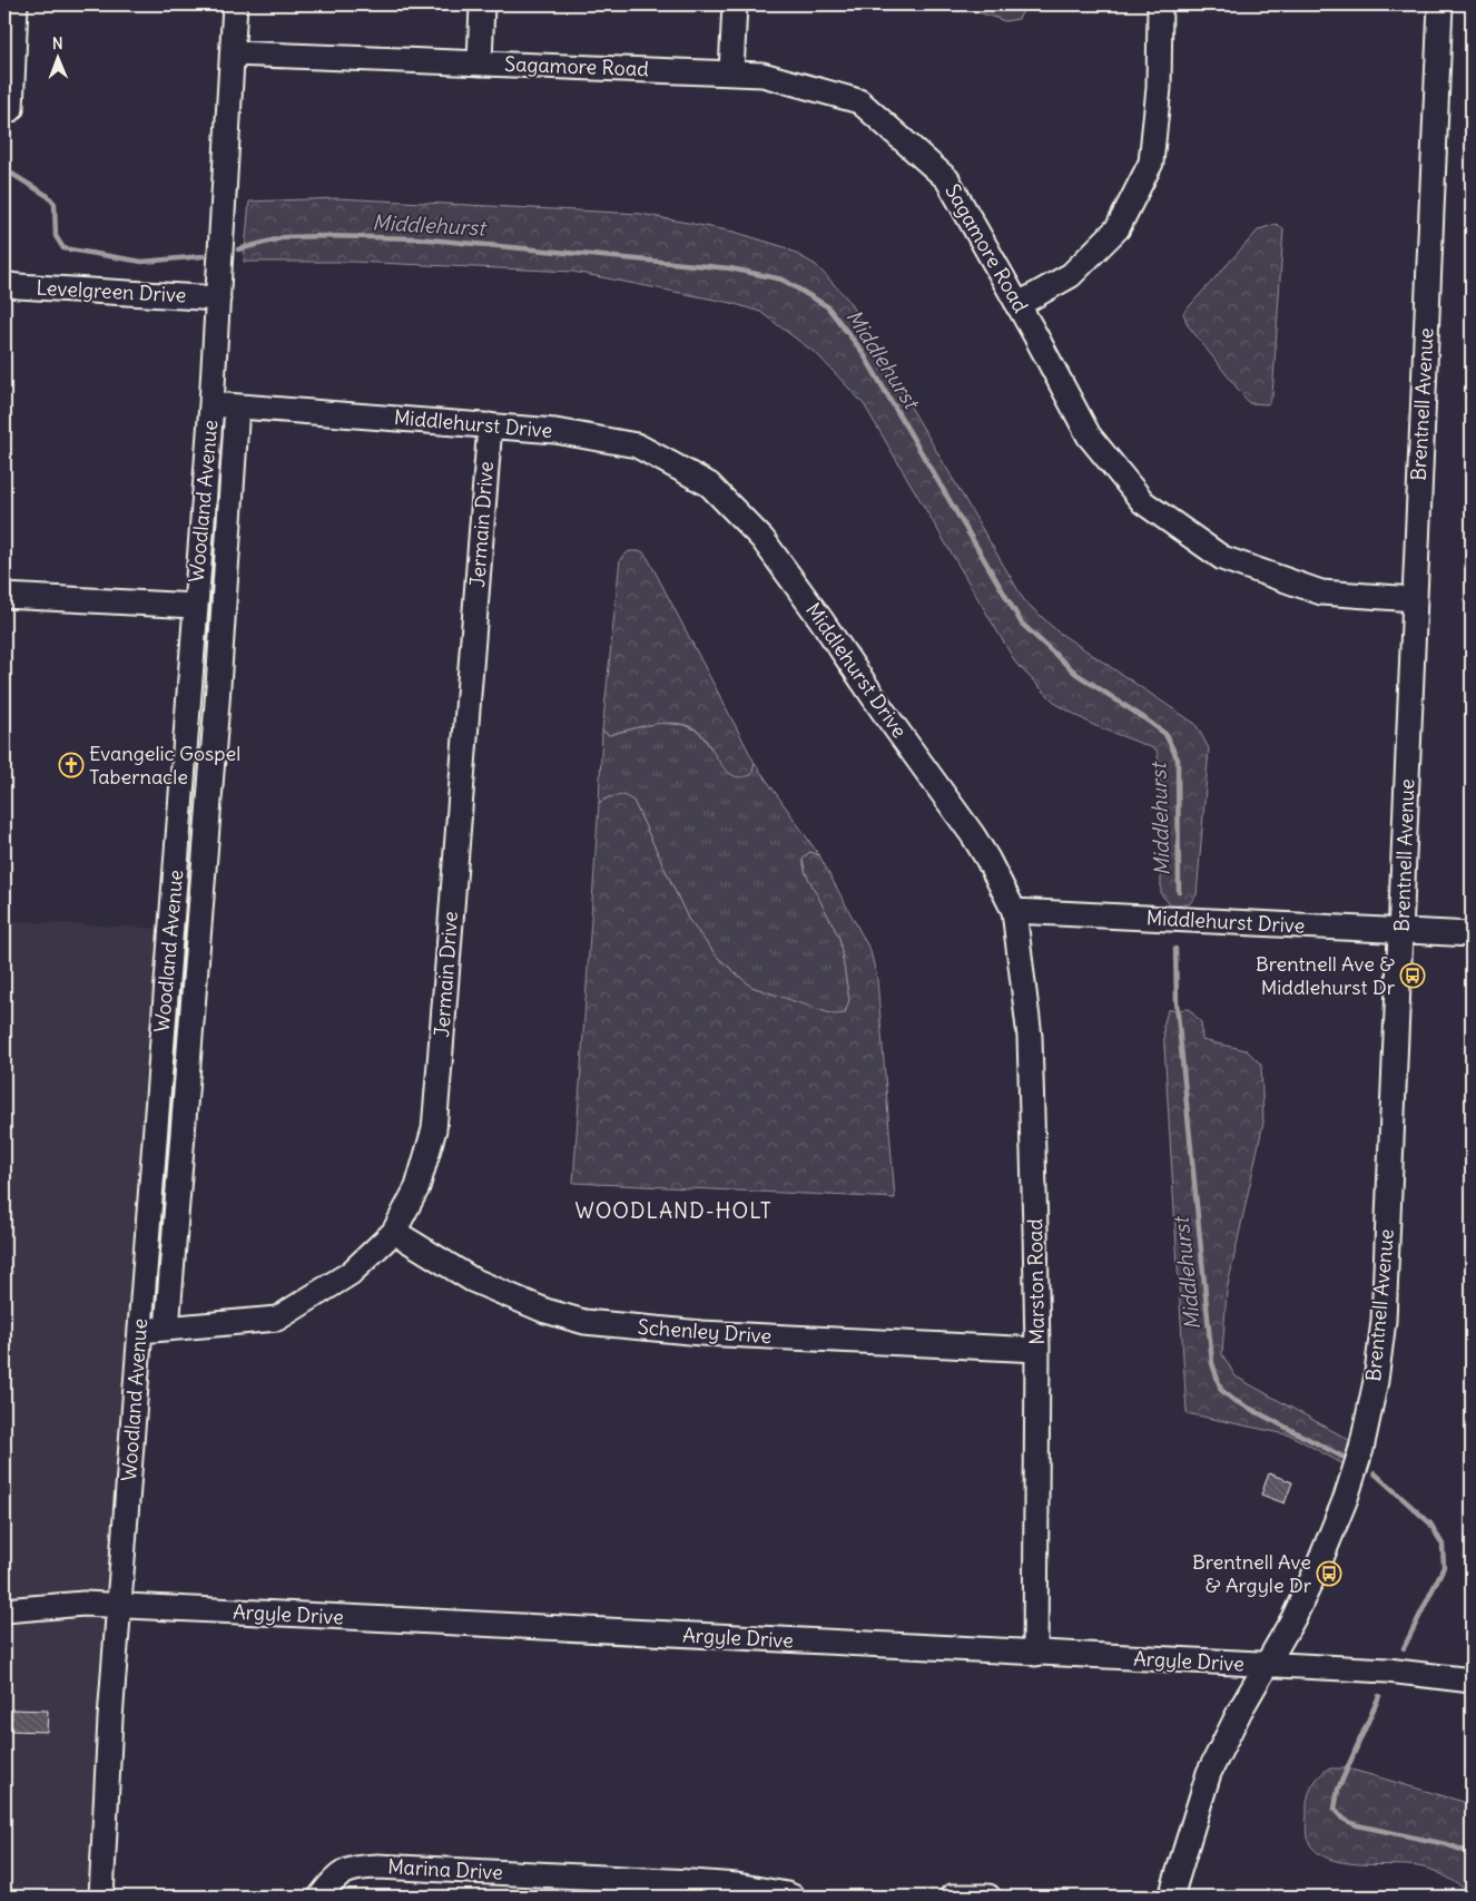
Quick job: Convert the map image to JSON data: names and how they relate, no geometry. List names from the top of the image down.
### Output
{
  "streets": {
    "street": [
      "Sagamore Road",
      "Levelgreen Drive",
      "Brentnell Avenue",
      "Middlehurst Drive",
      "Woodland Avenue",
      "Jermain Drive",
      "Marston Road",
      "Schenley Drive",
      "Argyle Drive",
      "Marina Drive"
    ]
  },
  "crossings": [
    ["Sagamore Road", "Brentnell Avenue"],
    ["Sagamore Road", "Woodland Avenue"],
    ["Levelgreen Drive", "Woodland Avenue"],
    ["Brentnell Avenue", "Middlehurst Drive"],
    ["Brentnell Avenue", "Argyle Drive"],
    ["Middlehurst Drive", "Woodland Avenue"],
    ["Middlehurst Drive", "Jermain Drive"],
    ["Middlehurst Drive", "Marston Road"],
    ["Woodland Avenue", "Jermain Drive"],
    ["Woodland Avenue", "Argyle Drive"],
    ["Jermain Drive", "Schenley Drive"],
    ["Marston Road", "Schenley Drive"],
    ["Marston Road", "Argyle Drive"]
  ],
  "districts": ["WOODLAND-HOLT"],
  "water": ["Middlehurst"],
  "places": {
    "church": ["Evangelic Gospel Tabernacle"],
    "bus stop": ["Brentnell Ave & Middlehurst Dr", "Brentnell Ave & Argyle Dr"]
  },
  "north": "top"
}
